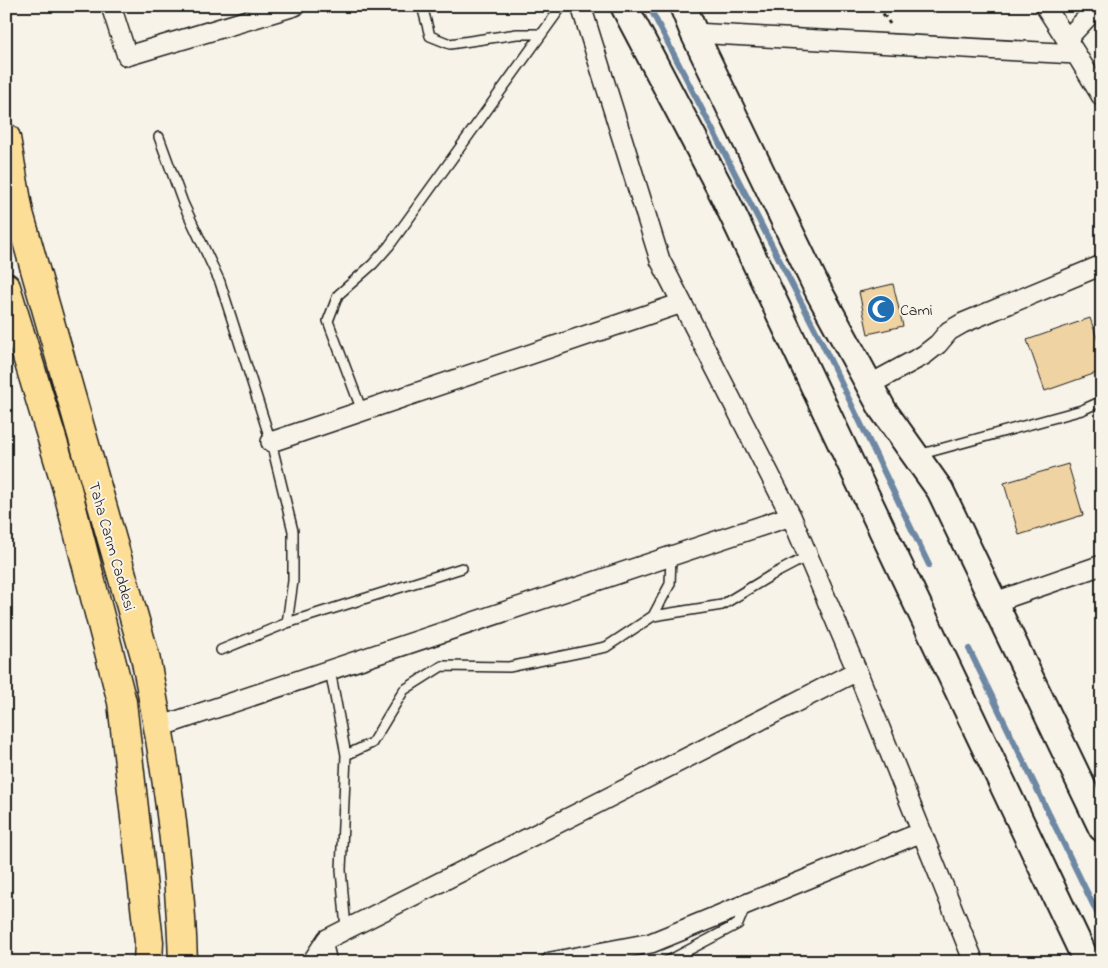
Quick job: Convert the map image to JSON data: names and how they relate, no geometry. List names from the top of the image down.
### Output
{
  "streets": {
    "main road": ["Taha Carım Caddesi"]
  },
  "places": {
    "mosque": ["Cami"]
  }
}
